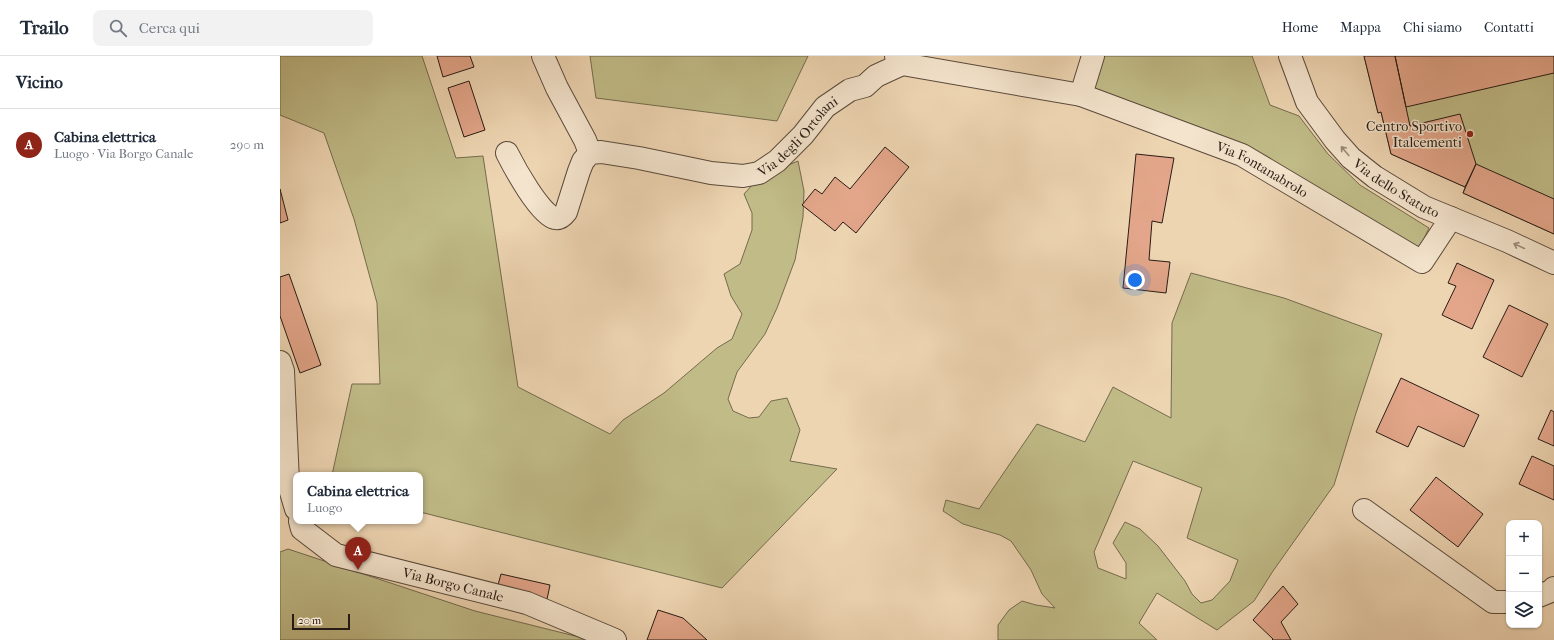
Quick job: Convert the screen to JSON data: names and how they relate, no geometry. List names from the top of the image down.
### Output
{
  "streets": {
    "street": [
      "Via degli Ortolani",
      "Via Fontanabrolo",
      "Via dello Statuto",
      "Via Borgo Canale"
    ]
  },
  "crossings": [
    ["Via Fontanabrolo", "Via dello Statuto"]
  ],
  "one_way": ["Via dello Statuto"],
  "places": ["Centro Sportivo Italcementi"],
  "scale_bar": "20 m",
  "page": {
    "header": "Trailo",
    "search": "Cerca qui",
    "nav": [
      "Home",
      "Mappa",
      "Chi siamo",
      "Contatti"
    ],
    "heading": "Vicino",
    "list": [
      {
        "mark": "A",
        "name": "Cabina elettrica",
        "note": "Luogo · Via Borgo Canale",
        "value": "290 m"
      }
    ],
    "popup": ["Cabina elettrica", "Luogo"],
    "map_buttons": ["+", "−"],
    "pins": "A",
    "scale": "20 m"
  }
}
